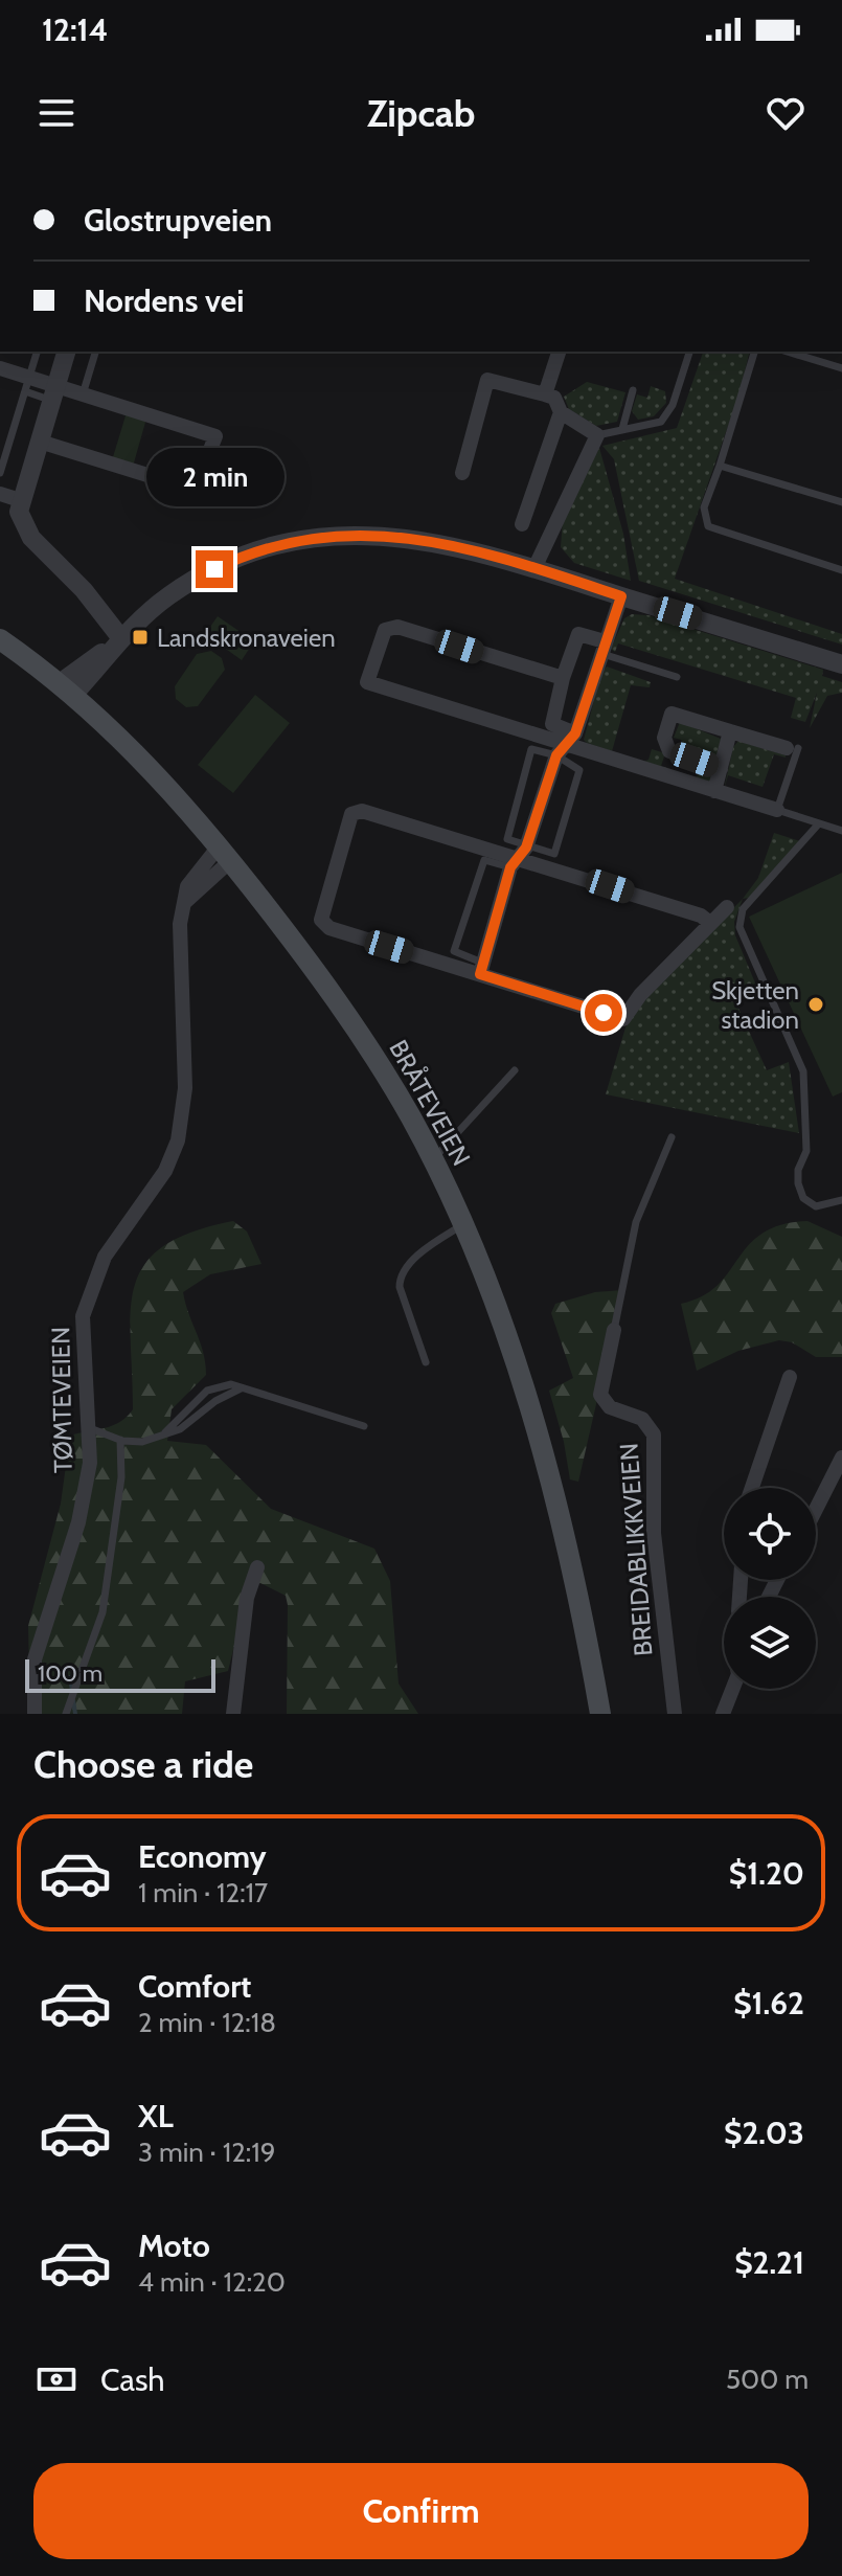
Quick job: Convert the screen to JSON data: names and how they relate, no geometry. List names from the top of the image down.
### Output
{
  "streets": {
    "main road": ["BRÅTEVEIEN"],
    "street": ["TØMTEVEIEN", "BREIDABLIKKVEIEN"]
  },
  "crossings": [
    ["BRÅTEVEIEN", "TØMTEVEIEN"]
  ],
  "places": {
    "transit": ["Landskronaveien"],
    "other": ["Skjetten stadion"]
  },
  "scale_bar": "100 m",
  "page": {
    "status": "12:14",
    "header": "Zipcab",
    "banner": ["Glostrupveien", "Nordens vei"],
    "bubble": "2 min",
    "scale": "100 m",
    "heading": "Choose a ride",
    "list": [
      {
        "name": "Economy",
        "note": "1 min · 12:17",
        "value": "$1.20"
      },
      {
        "name": "Comfort",
        "note": "2 min · 12:18",
        "value": "$1.62"
      },
      {
        "name": "XL",
        "note": "3 min · 12:19",
        "value": "$2.03"
      },
      {
        "name": "Moto",
        "note": "4 min · 12:20",
        "value": "$2.21"
      }
    ],
    "pay": ["Cash", "500 m"],
    "buttons": "Confirm"
  }
}
